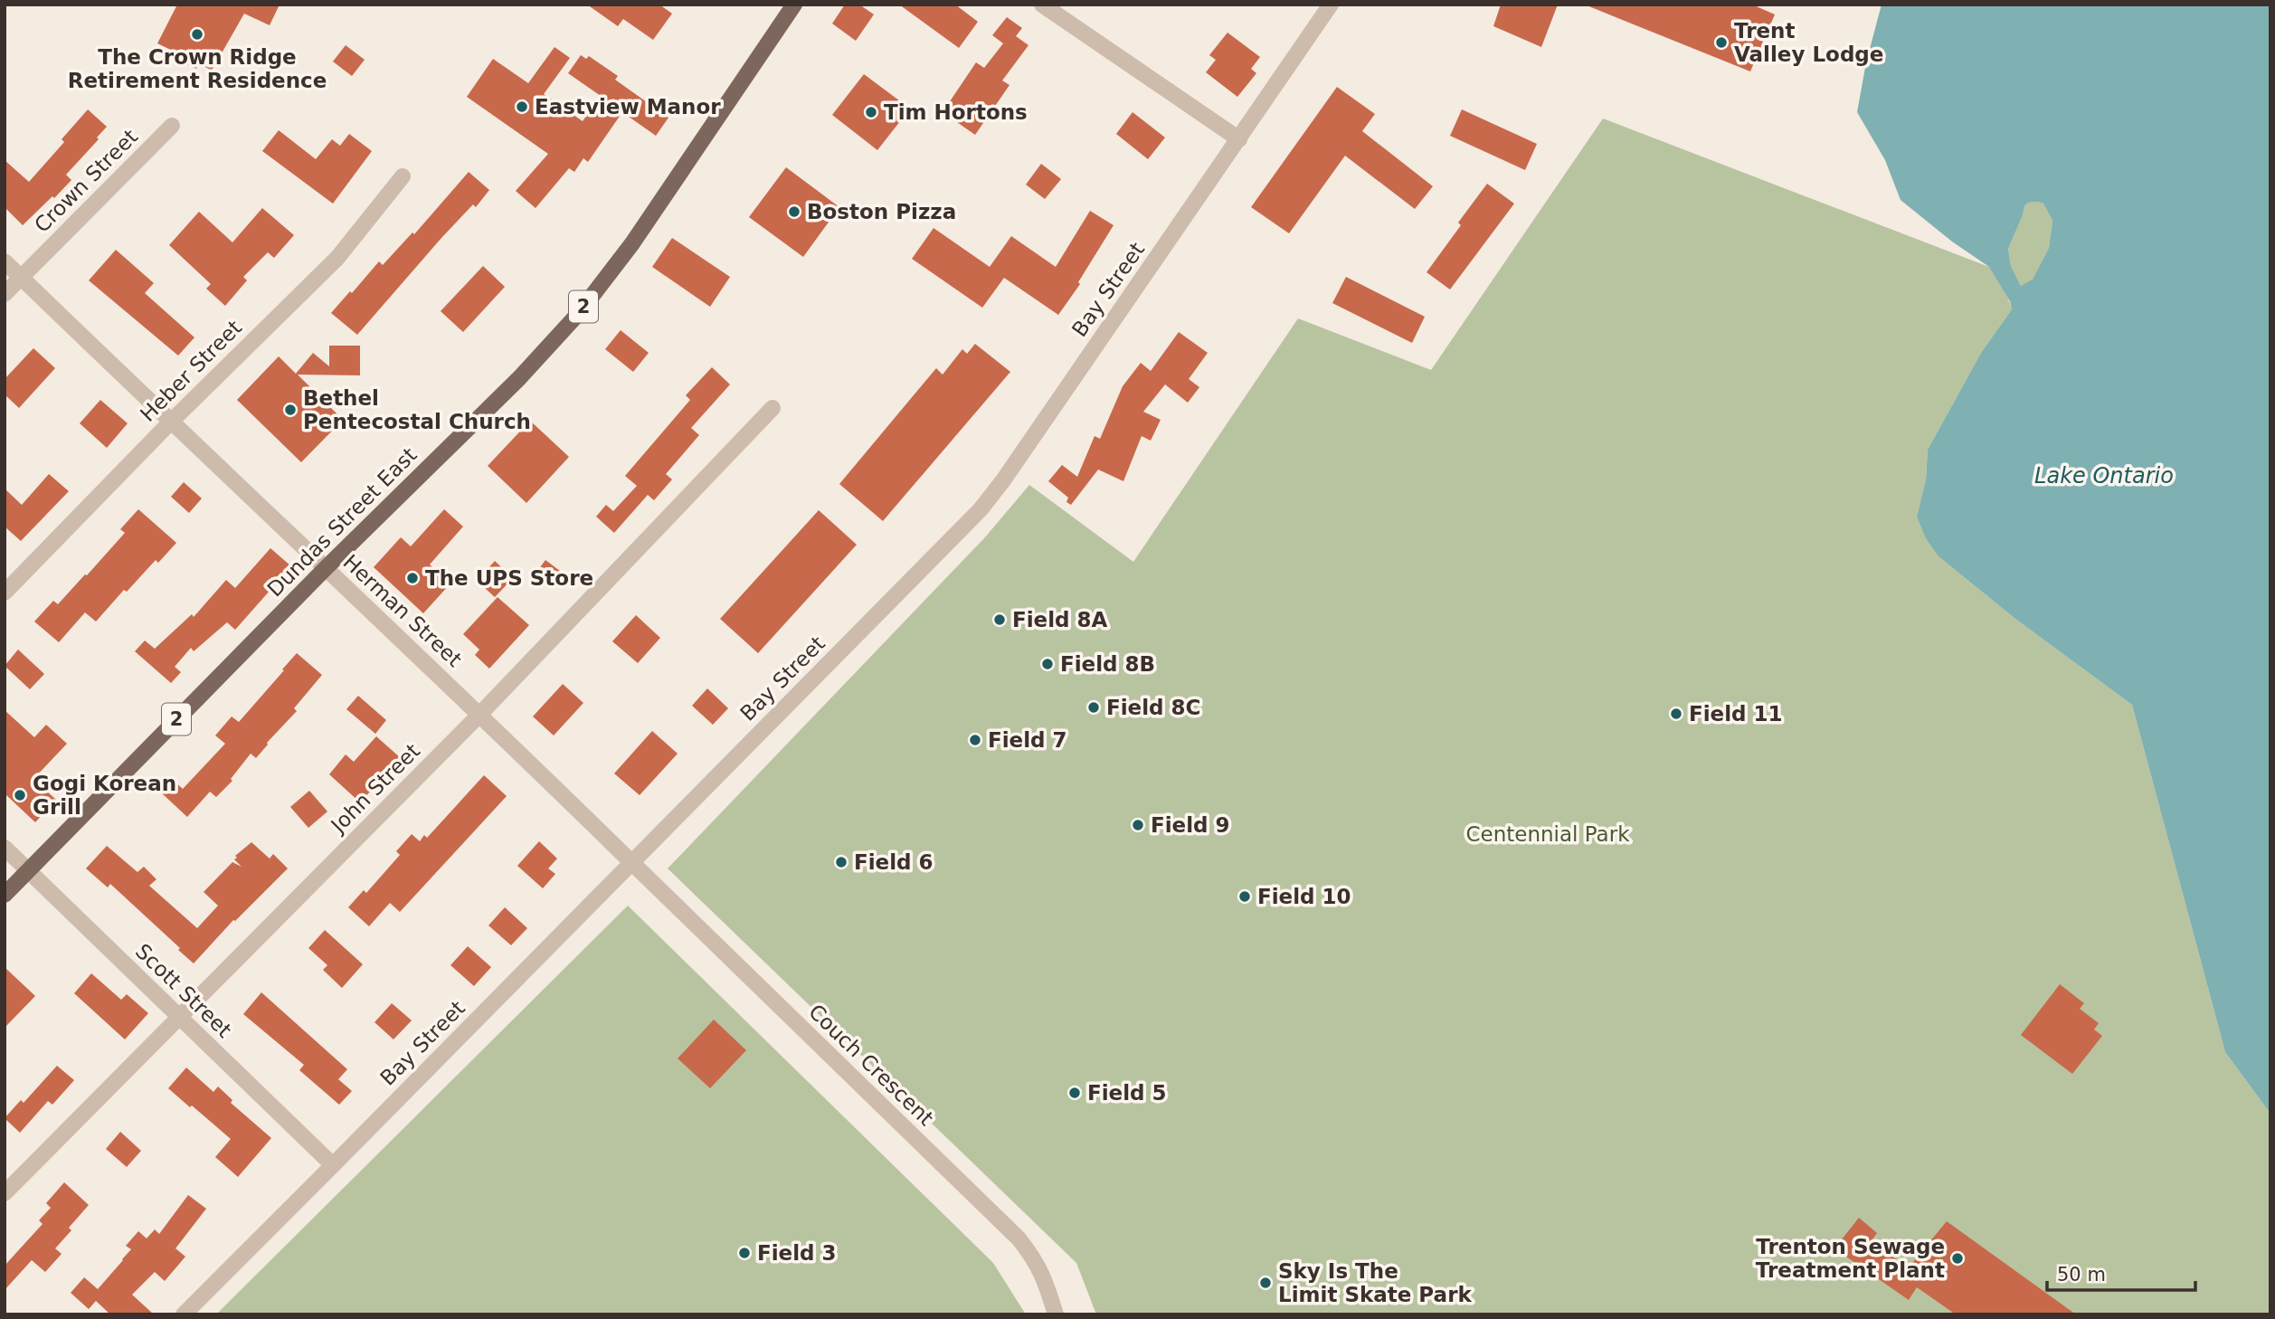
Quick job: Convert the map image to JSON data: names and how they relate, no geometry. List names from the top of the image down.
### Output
{
  "streets": {
    "main road": ["2", "Dundas Street East"],
    "street": [
      "Crown Street",
      "Bay Street",
      "Heber Street",
      "Herman Street",
      "John Street",
      "Scott Street",
      "Couch Crescent"
    ]
  },
  "crossings": [
    ["Crown Street", "Herman Street"],
    ["Bay Street", "Herman Street"],
    ["Bay Street", "Scott Street"],
    ["Bay Street", "Couch Crescent"],
    ["Heber Street", "Herman Street"],
    ["Dundas Street East", "Herman Street"],
    ["Dundas Street East", "Scott Street"],
    ["Herman Street", "John Street"],
    ["Herman Street", "Couch Crescent"],
    ["John Street", "Scott Street"]
  ],
  "water": ["Lake Ontario"],
  "parks": ["Centennial Park"],
  "places": [
    "The Crown Ridge Retirement Residence",
    "Trent Valley Lodge",
    "Eastview Manor",
    "Tim Hortons",
    "Boston Pizza",
    "Bethel Pentecostal Church",
    "The UPS Store",
    "Field 8A",
    "Field 8B",
    "Field 8C",
    "Field 11",
    "Field 7",
    "Gogi Korean Grill",
    "Field 9",
    "Field 6",
    "Field 10",
    "Field 5",
    "Field 3",
    "Trenton Sewage Treatment Plant",
    "Sky Is The Limit Skate Park"
  ],
  "scale_bar": "50 m"
}
